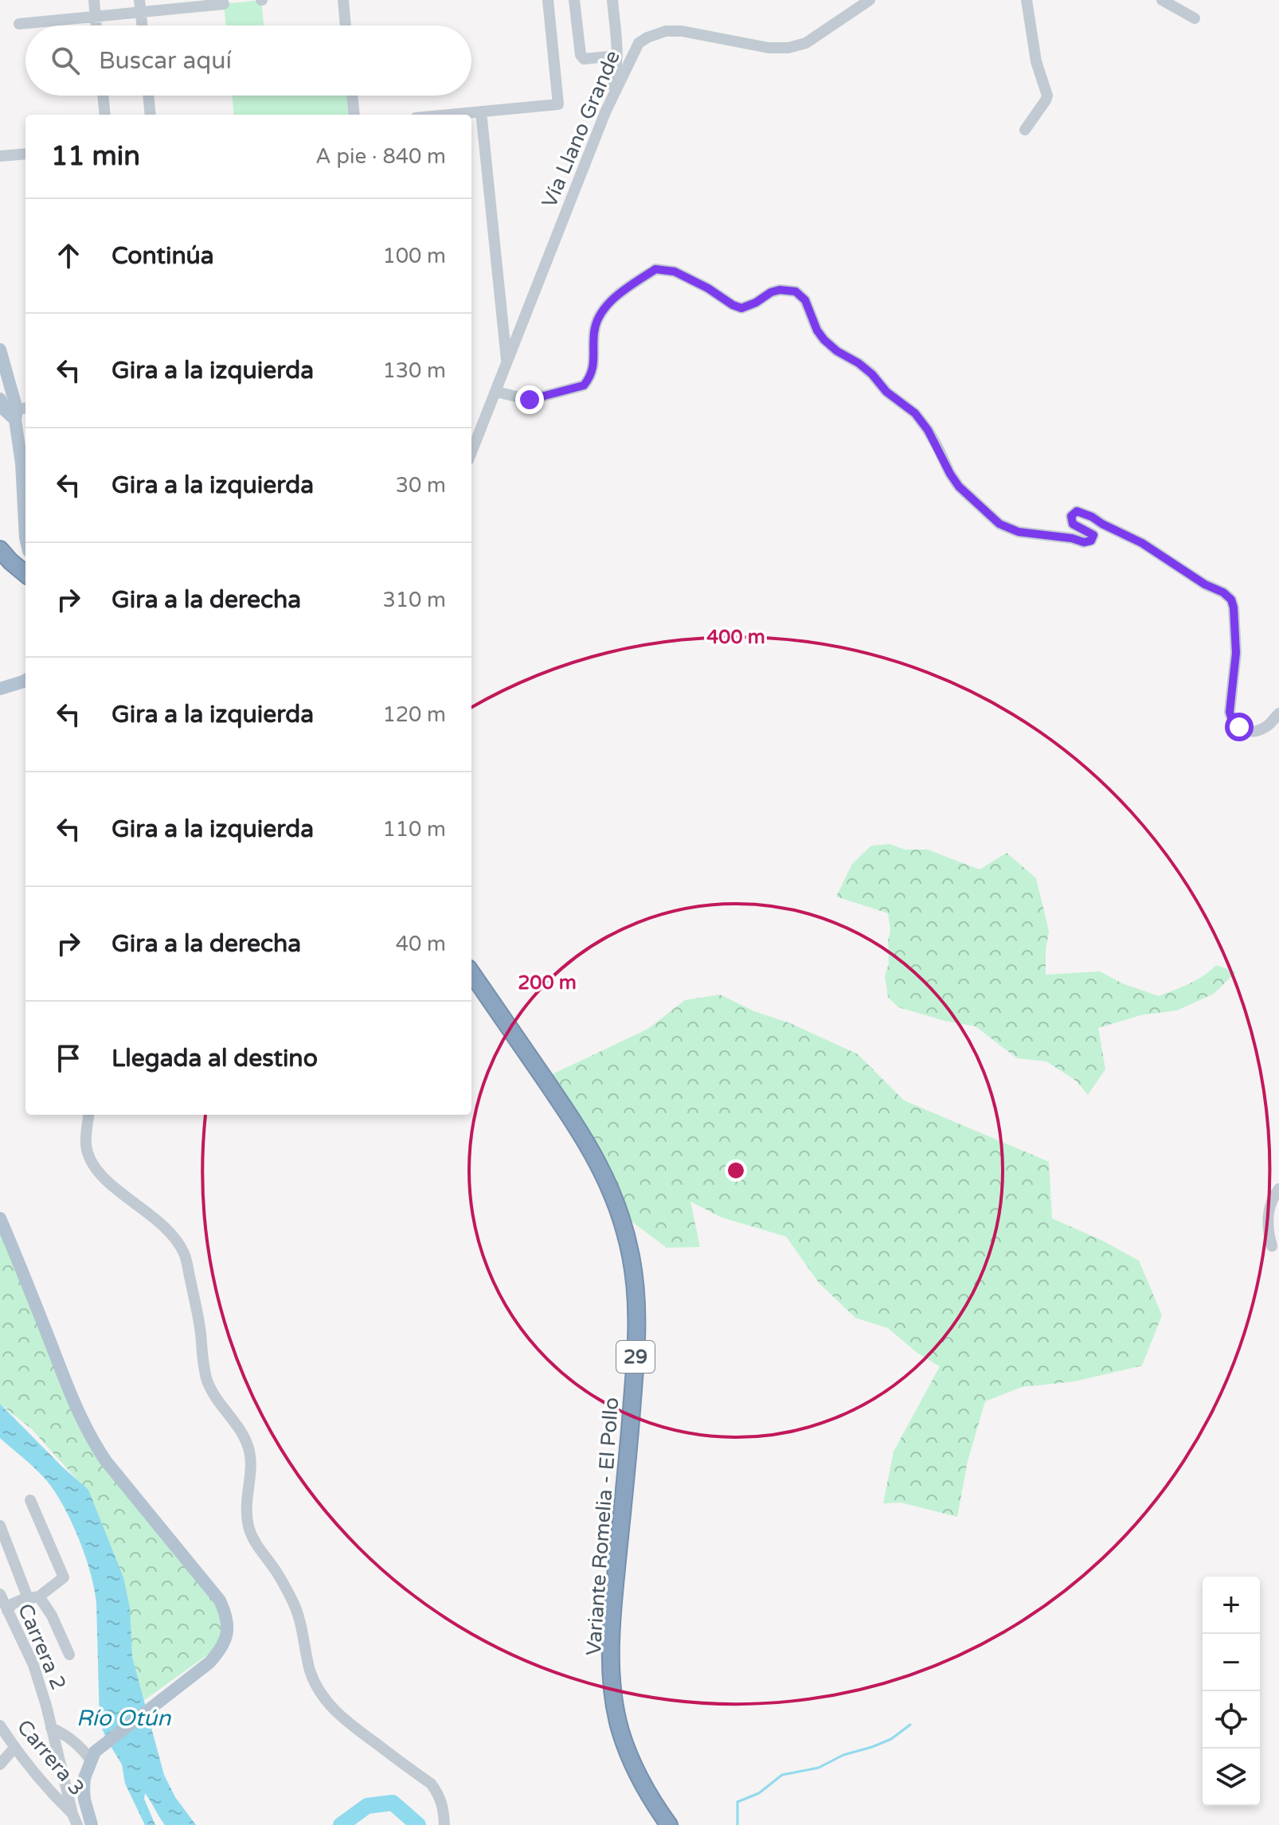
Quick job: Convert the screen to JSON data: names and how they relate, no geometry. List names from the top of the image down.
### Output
{
  "streets": {
    "highway": ["29", "Variante Romelia - El Pollo"],
    "street": ["Vía Llano Grande", "Carrera 2", "Carrera 3"]
  },
  "crossings": [
    ["Carrera 2", "Carrera 3"]
  ],
  "water": ["Río Otún"],
  "page": {
    "search": "Buscar aquí",
    "heading": ["11 min", "A pie · 840 m"],
    "list": [
      ["Continúa", "100 m"],
      ["Gira a la izquierda", "130 m"],
      ["Gira a la izquierda", "30 m"],
      ["Gira a la derecha", "310 m"],
      ["Gira a la izquierda", "120 m"],
      ["Gira a la izquierda", "110 m"],
      ["Gira a la derecha", "40 m"],
      "Llegada al destino"
    ],
    "map_buttons": ["+", "−"]
  },
  "rings": ["400 m", "200 m"]
}
